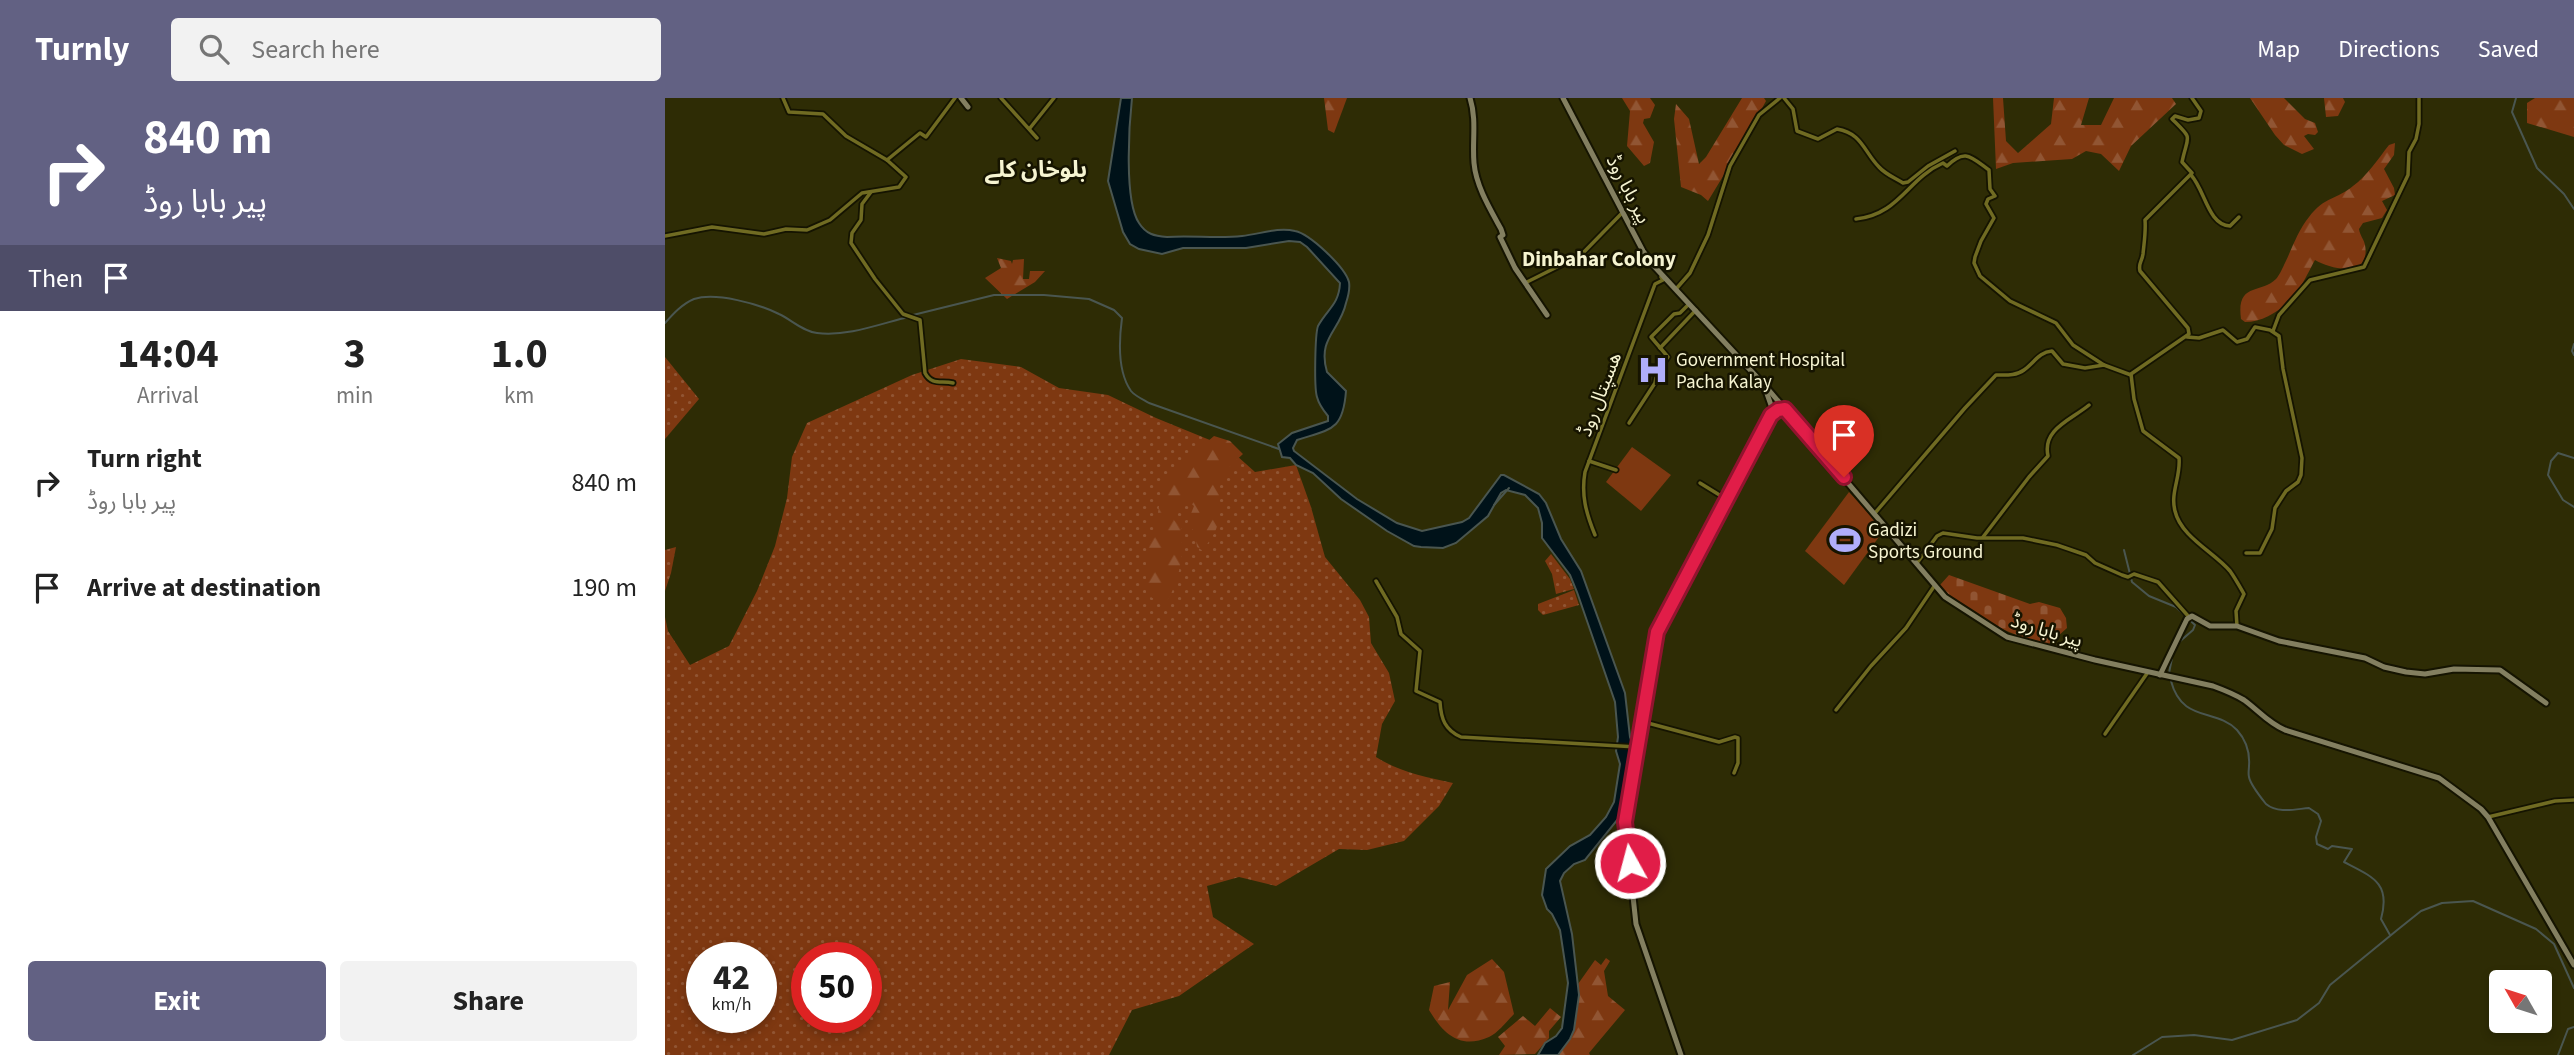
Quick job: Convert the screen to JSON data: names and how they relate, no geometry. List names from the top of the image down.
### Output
{
  "streets": {
    "main road": ["پیر بابا روڈ"],
    "street": ["ھسپتال روڈ"]
  },
  "crossings": [
    ["پیر بابا روڈ", "ھسپتال روڈ"]
  ],
  "districts": ["بلوخان كلے", "Dinbahar Colony"],
  "places": {
    "hospital": ["Government Hospital Pacha Kalay"],
    "sports": ["Gadizi Sports Ground"]
  },
  "north": "top left",
  "page": {
    "header": "Turnly",
    "search": "Search here",
    "nav": ["Map", "Directions", "Saved"],
    "turn": ["840 m", "پیر بابا روڈ"],
    "then": "Then",
    "eta": [
      "14:04",
      "Arrival",
      "3",
      "min",
      "1.0",
      "km"
    ],
    "list": [
      {
        "name": "Turn right",
        "note": "پیر بابا روڈ",
        "value": "840 m"
      },
      {
        "name": "Arrive at destination",
        "value": "190 m"
      }
    ],
    "speed": "42 km/h",
    "limit": "50",
    "buttons": ["Exit", "Share"]
  }
}
